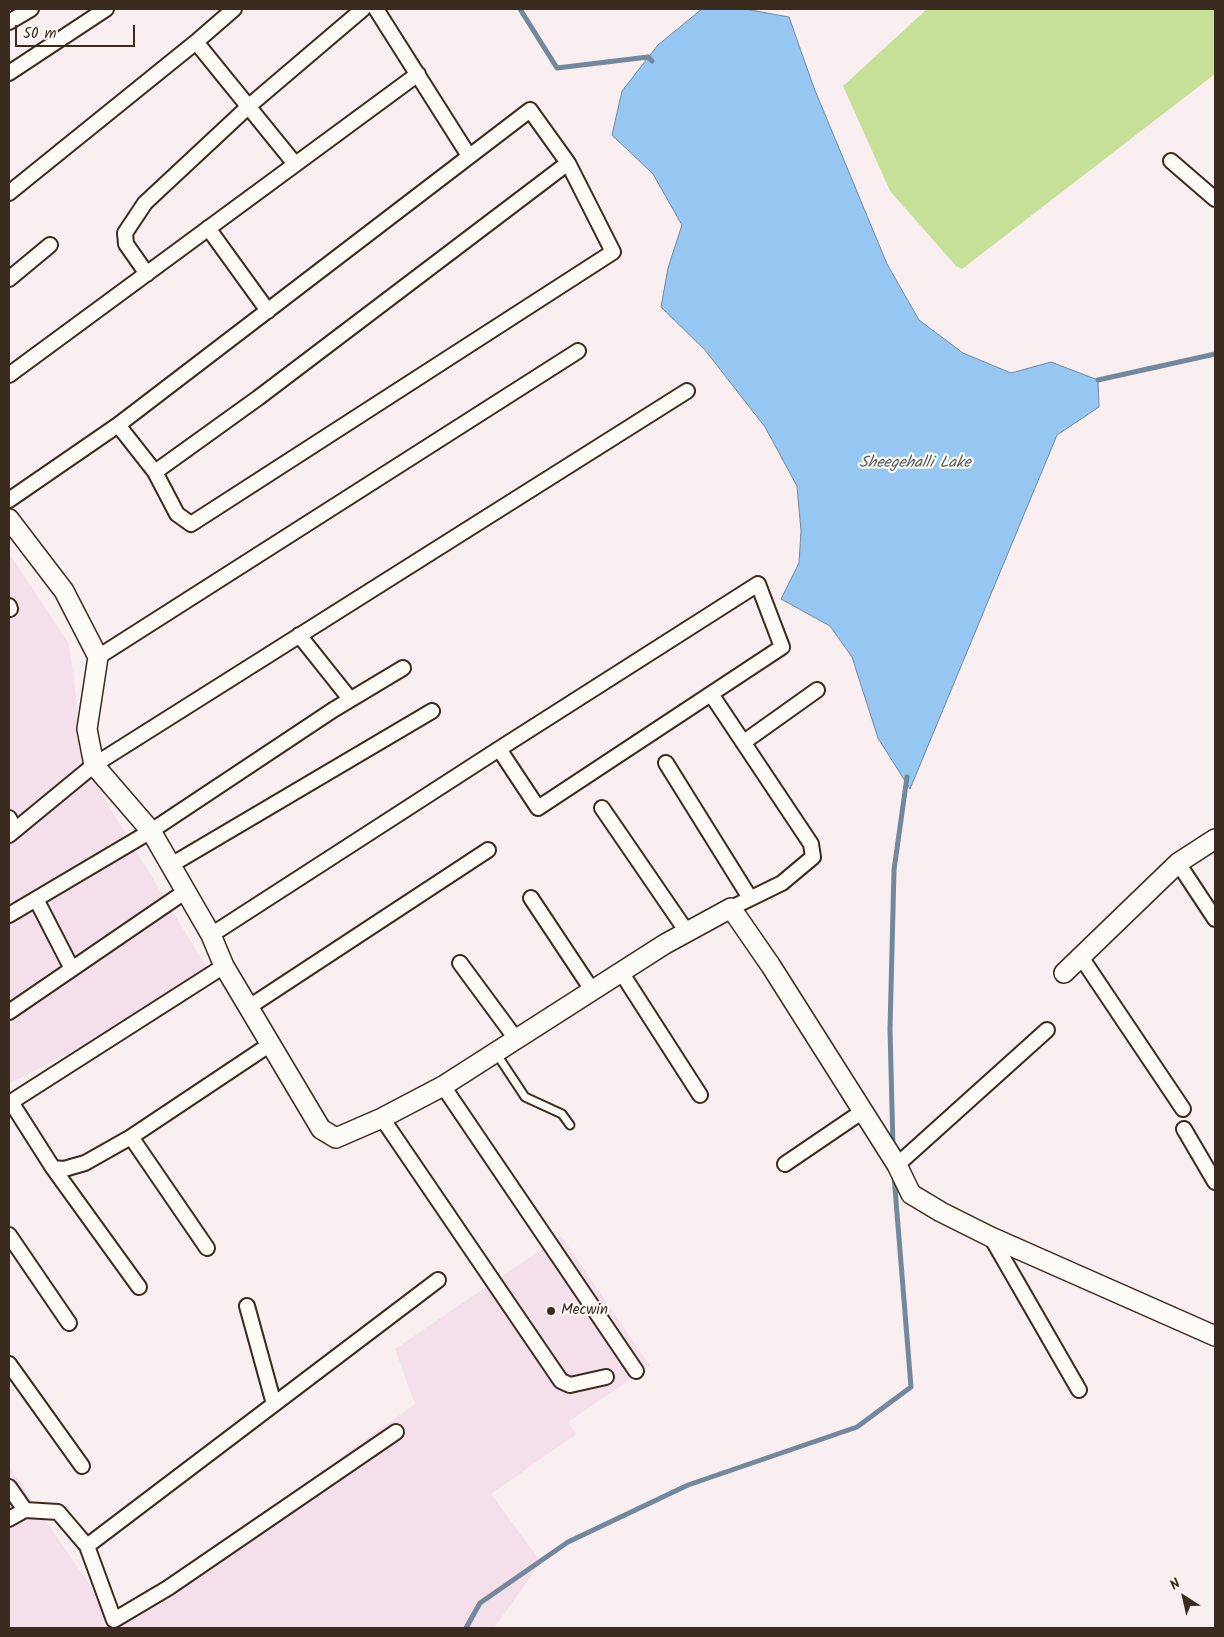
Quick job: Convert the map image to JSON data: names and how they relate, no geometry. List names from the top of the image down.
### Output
{
  "water": ["Sheegehalli Lake"],
  "places": ["Mecwin"],
  "scale_bar": "50 m",
  "north": "top left"
}
